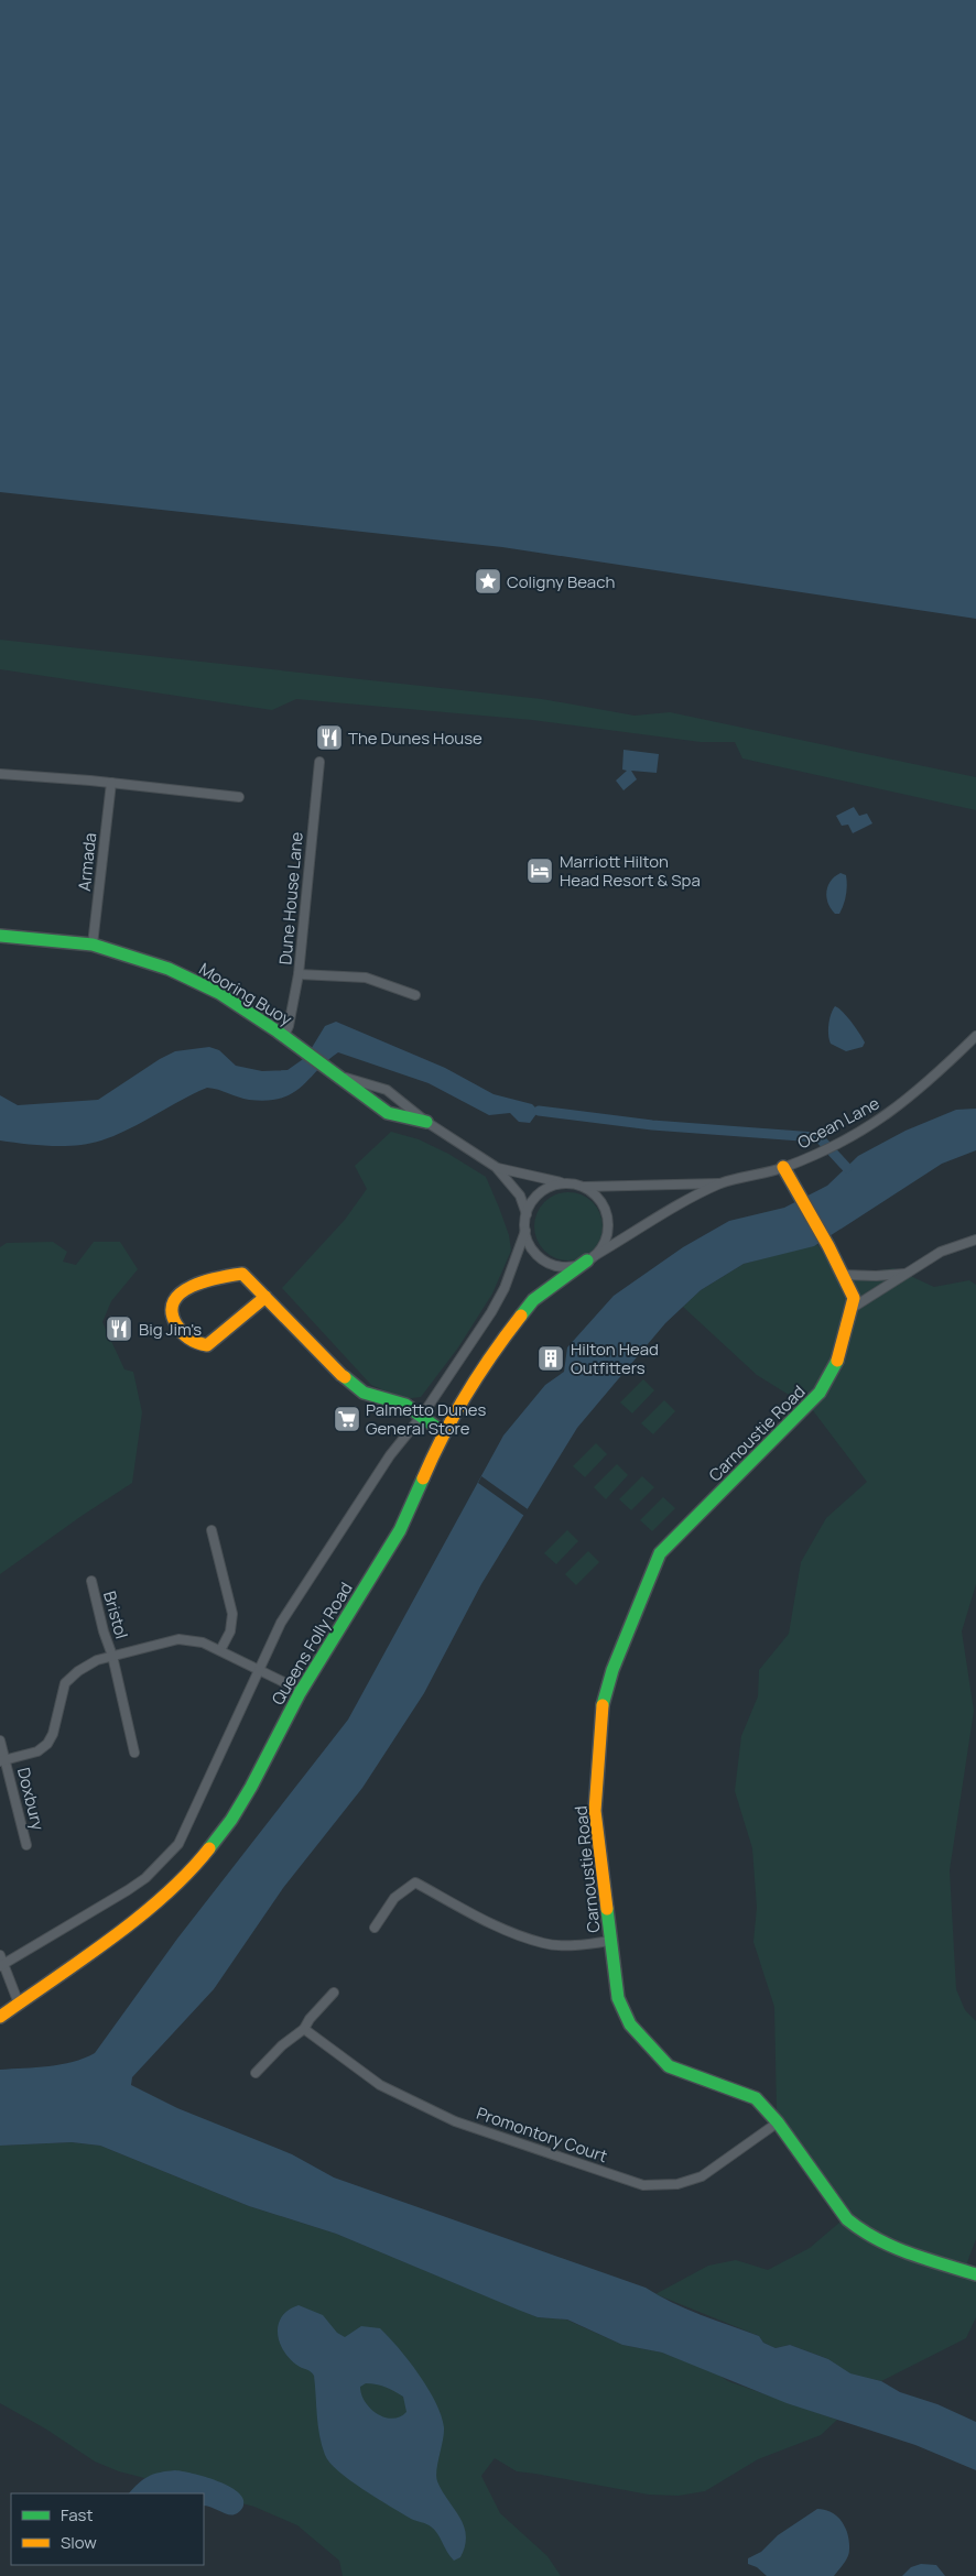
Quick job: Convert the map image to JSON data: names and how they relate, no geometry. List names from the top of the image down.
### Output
{
  "streets": {
    "street": [
      "Armada",
      "Dune House Lane",
      "Mooring Buoy",
      "Ocean Lane",
      "Carnoustie Road",
      "Bristol",
      "Queens Folly Road",
      "Doxbury",
      "Promontory Court"
    ]
  },
  "crossings": [
    ["Armada", "Mooring Buoy"],
    ["Dune House Lane", "Mooring Buoy"],
    ["Mooring Buoy", "Ocean Lane"],
    ["Mooring Buoy", "Queens Folly Road"],
    ["Ocean Lane", "Carnoustie Road"],
    ["Ocean Lane", "Queens Folly Road"],
    ["Carnoustie Road", "Promontory Court"]
  ],
  "places": {
    "place": ["Coligny Beach"],
    "restaurant": ["The Dunes House", "Big Jim's"],
    "hotel": ["Marriott Hilton Head Resort & Spa"],
    "building": ["Hilton Head Outfitters"],
    "supermarket": ["Palmetto Dunes General Store"]
  },
  "legend": ["Fast", "Slow"]
}
